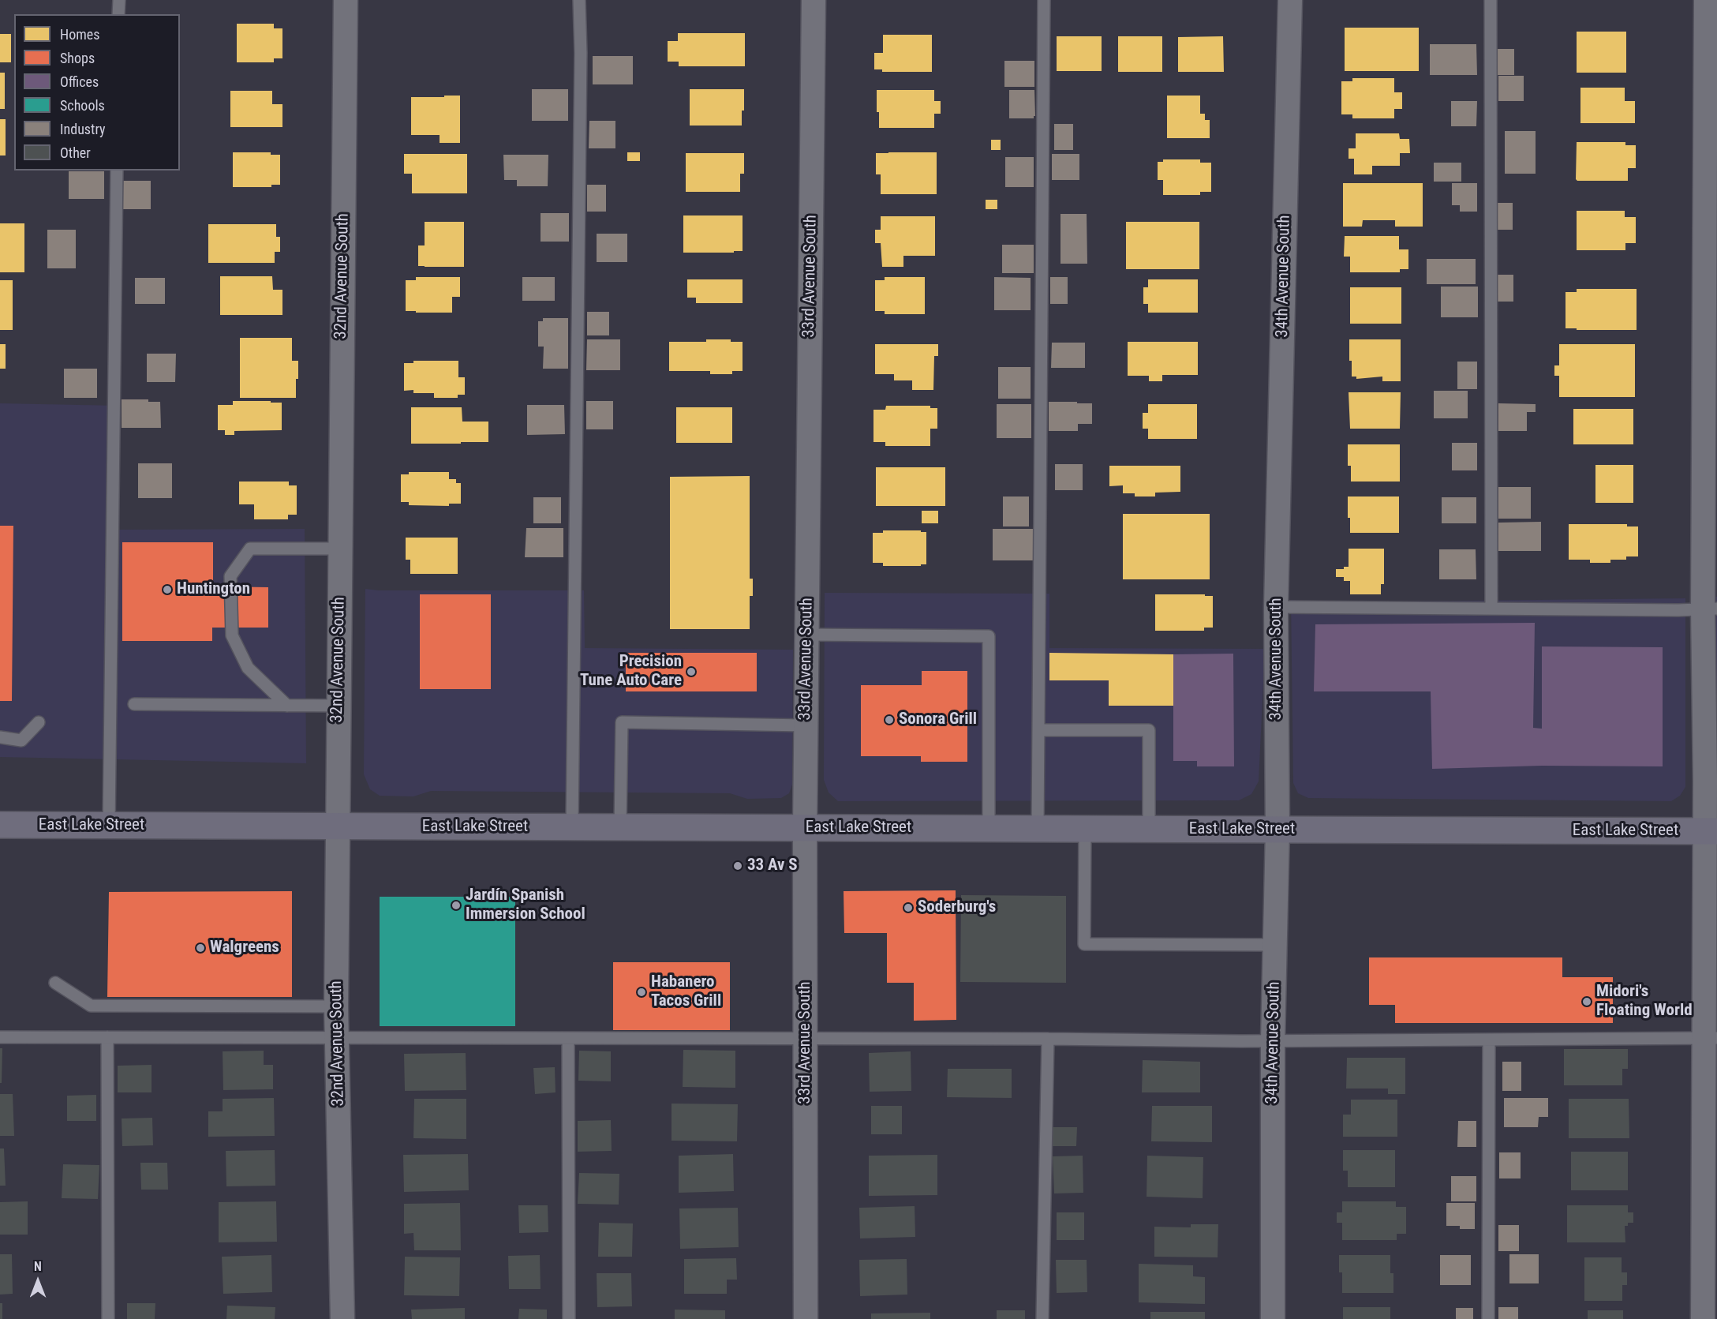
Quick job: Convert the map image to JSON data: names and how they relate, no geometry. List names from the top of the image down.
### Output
{
  "streets": {
    "main road": ["East Lake Street"],
    "street": ["32nd Avenue South", "33rd Avenue South", "34th Avenue South"]
  },
  "crossings": [
    ["32nd Avenue South", "East Lake Street"],
    ["33rd Avenue South", "East Lake Street"],
    ["34th Avenue South", "East Lake Street"]
  ],
  "places": [
    "Huntington",
    "Precision Tune Auto Care",
    "Sonora Grill",
    "33 Av S",
    "Jardín Spanish Immersion School",
    "Soderburg's",
    "Walgreens",
    "Habanero Tacos Grill",
    "Midori's Floating World"
  ],
  "legend": [
    "Homes",
    "Shops",
    "Offices",
    "Schools",
    "Industry",
    "Other"
  ],
  "north": "top"
}
